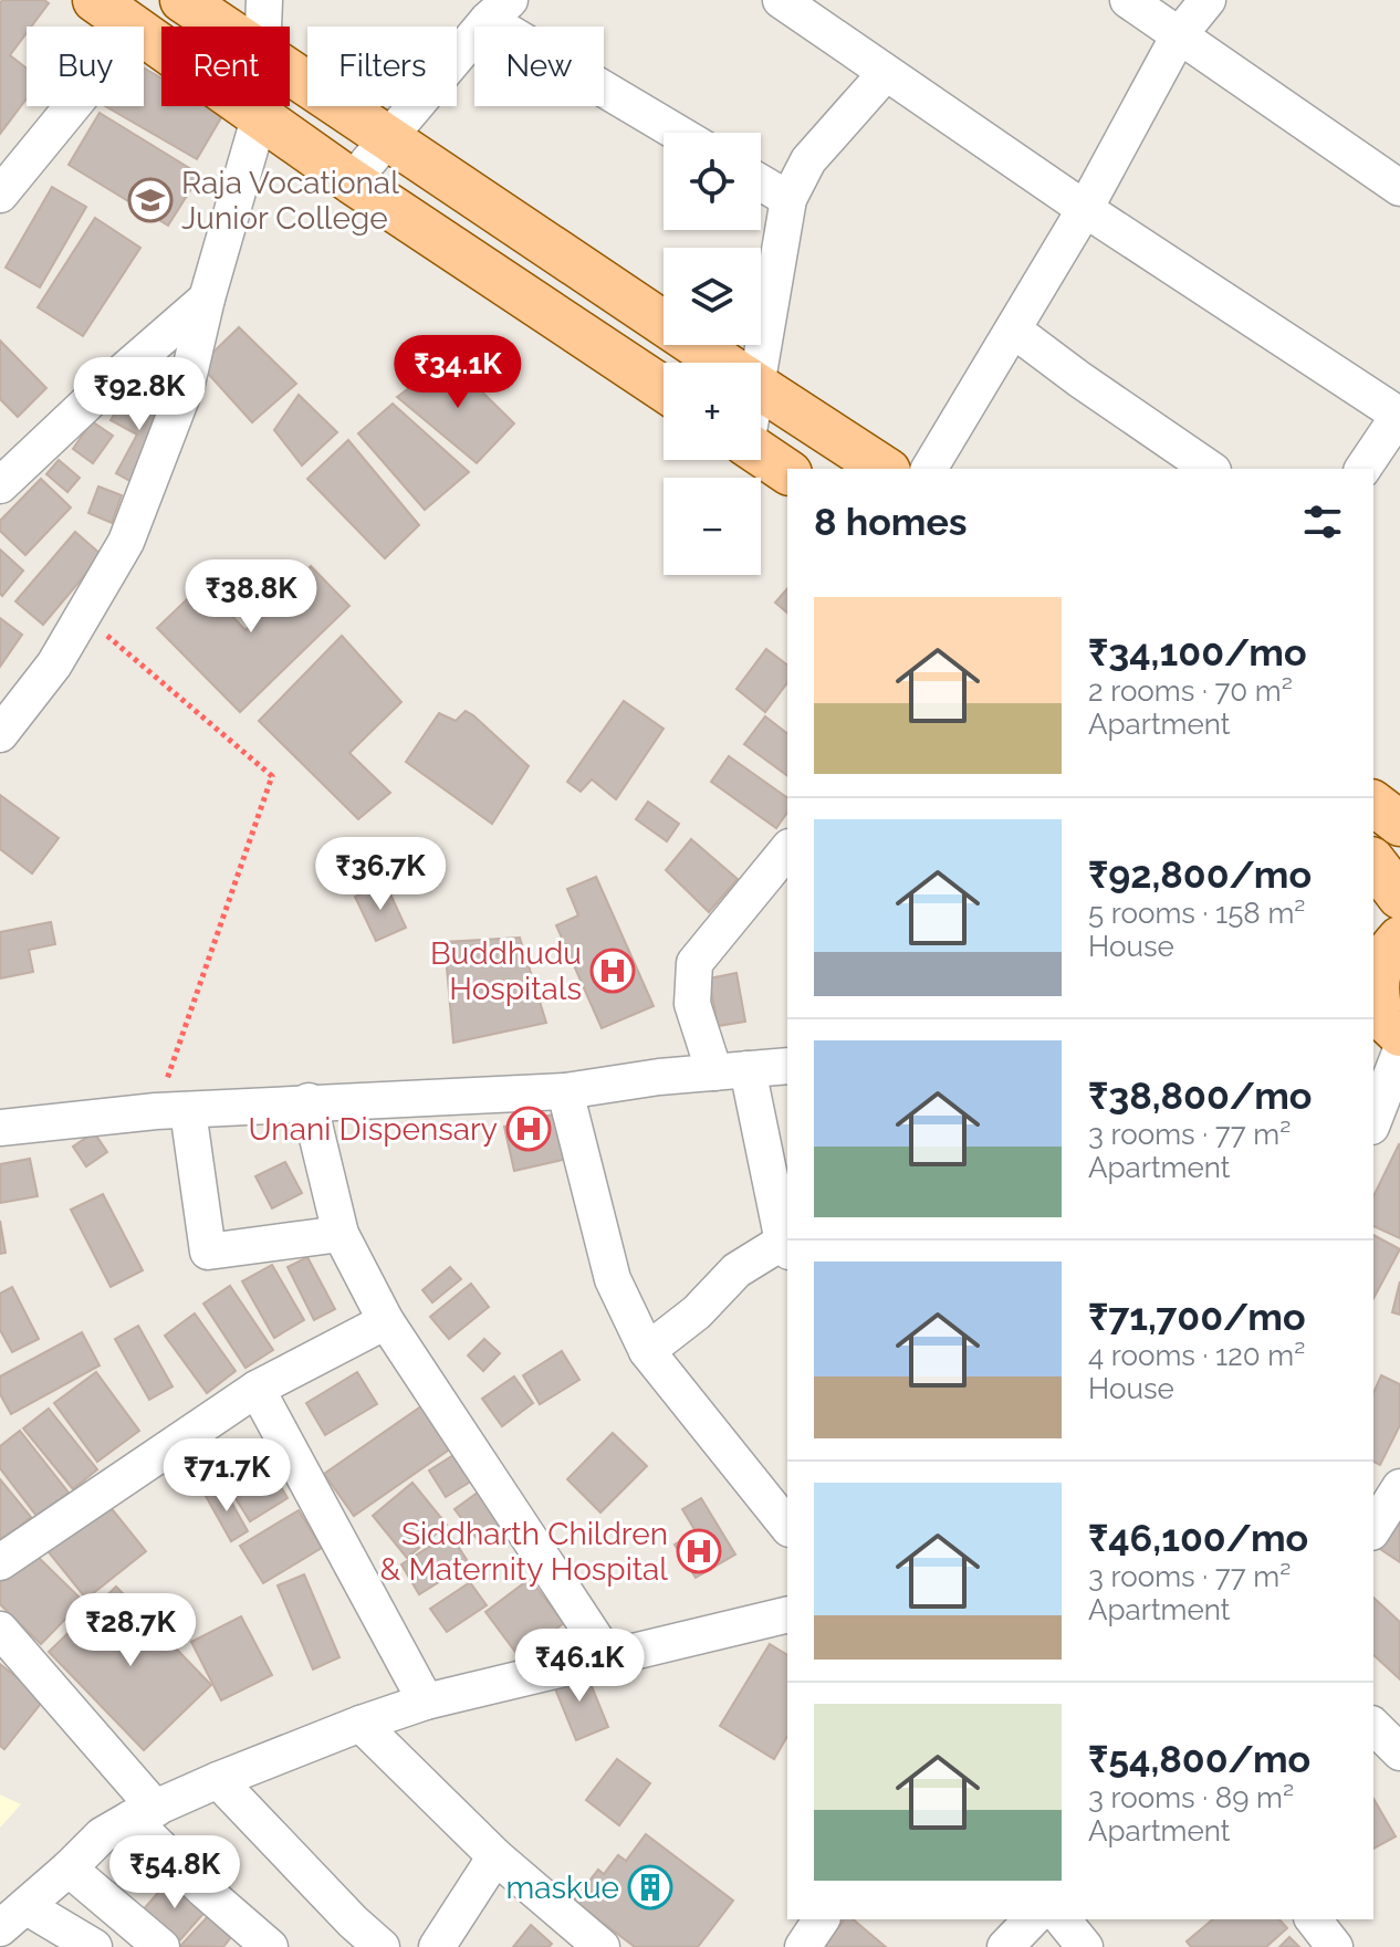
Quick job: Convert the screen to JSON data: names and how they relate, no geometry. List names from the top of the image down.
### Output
{
  "places": {
    "school or university": ["Raja Vocational Junior College"],
    "hospital": ["Buddhudu Hospitals", "Unani Dispensary", "Siddharth Children & Maternity Hospital"],
    "building": ["maskue"]
  },
  "page": {
    "chip": [
      "Buy",
      "Rent",
      "Filters",
      "New"
    ],
    "map_buttons": ["+", "−"],
    "price": [
      "₹34.1K",
      "₹92.8K",
      "₹38.8K",
      "₹36.7K",
      "₹71.7K",
      "₹28.7K",
      "₹46.1K",
      "₹54.8K"
    ],
    "heading": "8 homes",
    "list": [
      {
        "name": "₹34,100/mo",
        "note": "2 rooms · 70 m² · Apartment"
      },
      {
        "name": "₹92,800/mo",
        "note": "5 rooms · 158 m² · House"
      },
      {
        "name": "₹38,800/mo",
        "note": "3 rooms · 77 m² · Apartment"
      },
      {
        "name": "₹71,700/mo",
        "note": "4 rooms · 120 m² · House"
      },
      {
        "name": "₹46,100/mo",
        "note": "3 rooms · 77 m² · Apartment"
      },
      {
        "name": "₹54,800/mo",
        "note": "3 rooms · 89 m² · Apartment"
      }
    ]
  }
}
